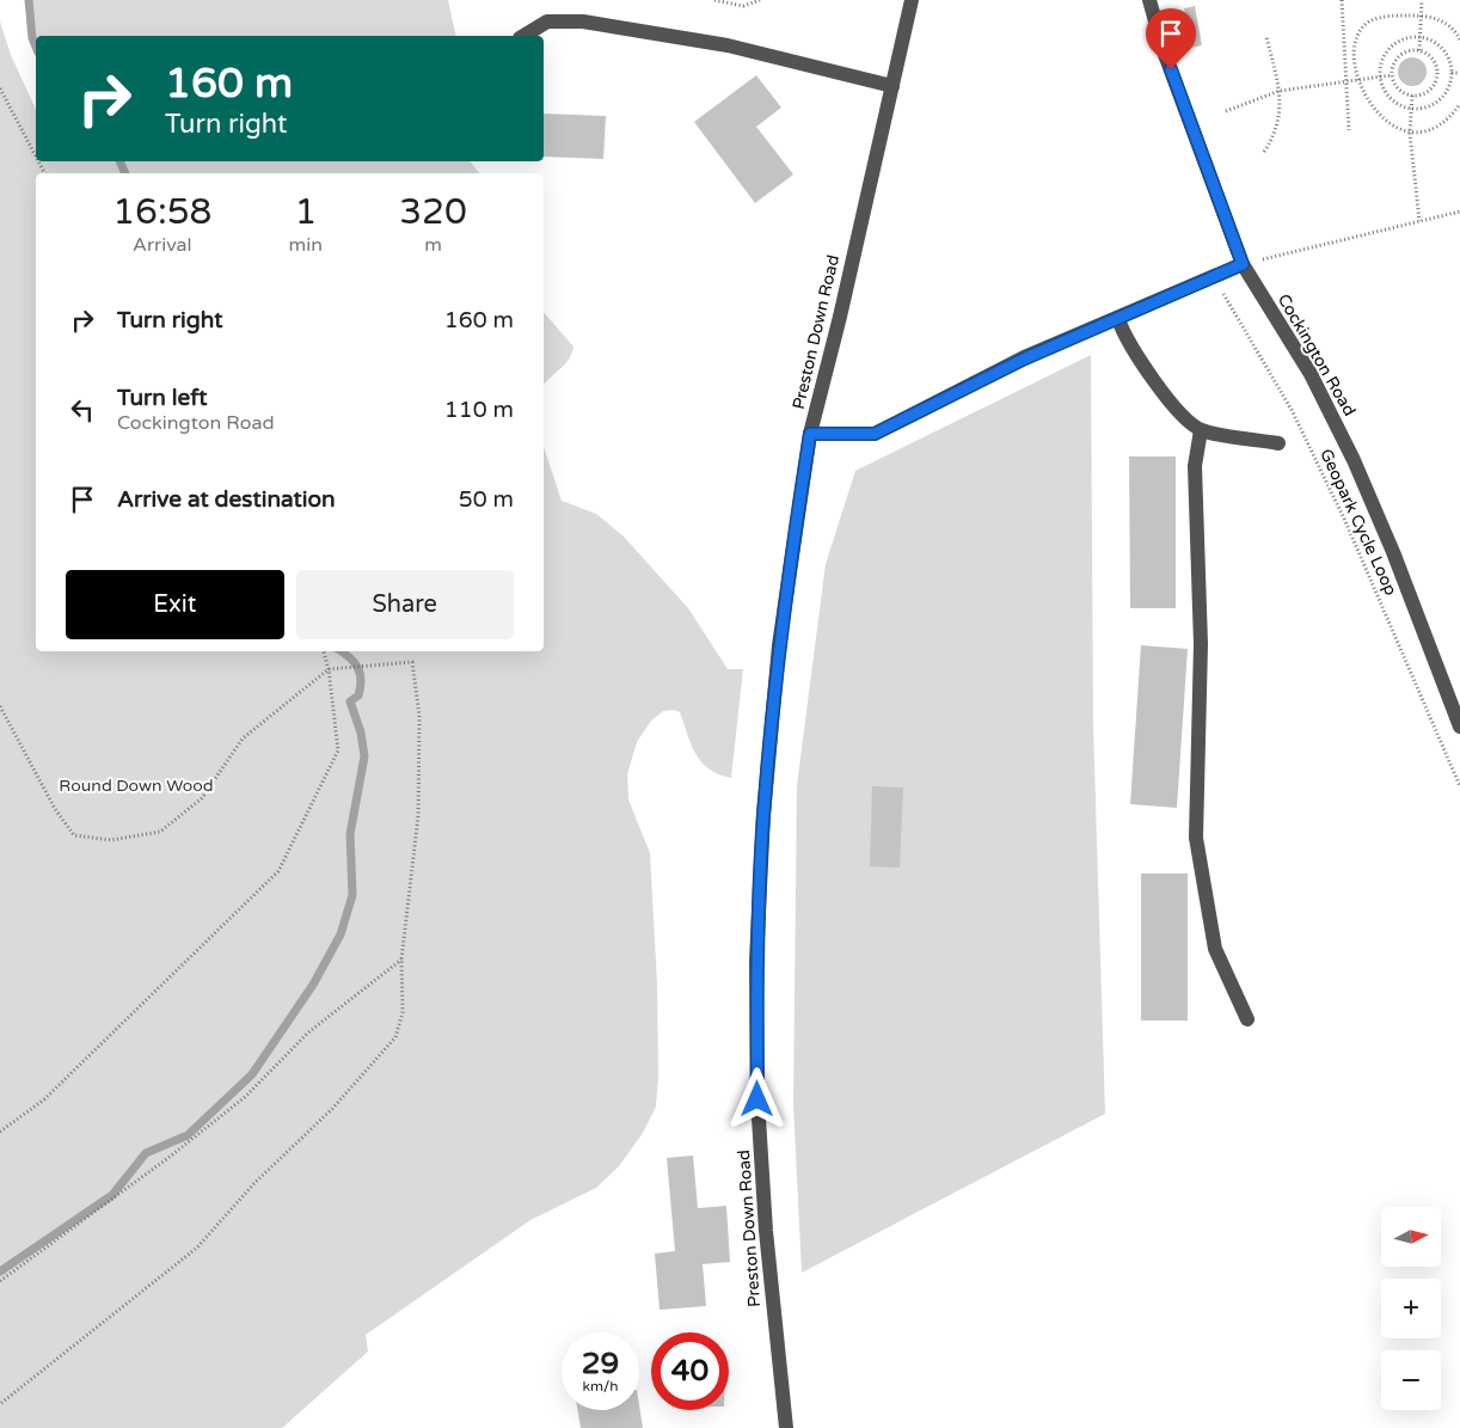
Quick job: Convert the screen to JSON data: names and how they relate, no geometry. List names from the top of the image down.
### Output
{
  "streets": {
    "street": ["Preston Down Road", "Cockington Road"],
    "path": ["Geopark Cycle Loop"]
  },
  "parks": ["Round Down Wood"],
  "north": "right",
  "page": {
    "turn": ["160 m", "Turn right"],
    "eta": [
      "16:58",
      "Arrival",
      "1",
      "min",
      "320",
      "m"
    ],
    "list": [
      {
        "name": "Turn right",
        "value": "160 m"
      },
      {
        "name": "Turn left",
        "note": "Cockington Road",
        "value": "110 m"
      },
      {
        "name": "Arrive at destination",
        "value": "50 m"
      }
    ],
    "buttons": ["Exit", "Share"],
    "map_buttons": ["+", "−"],
    "speed": "29 km/h",
    "limit": "40"
  }
}
